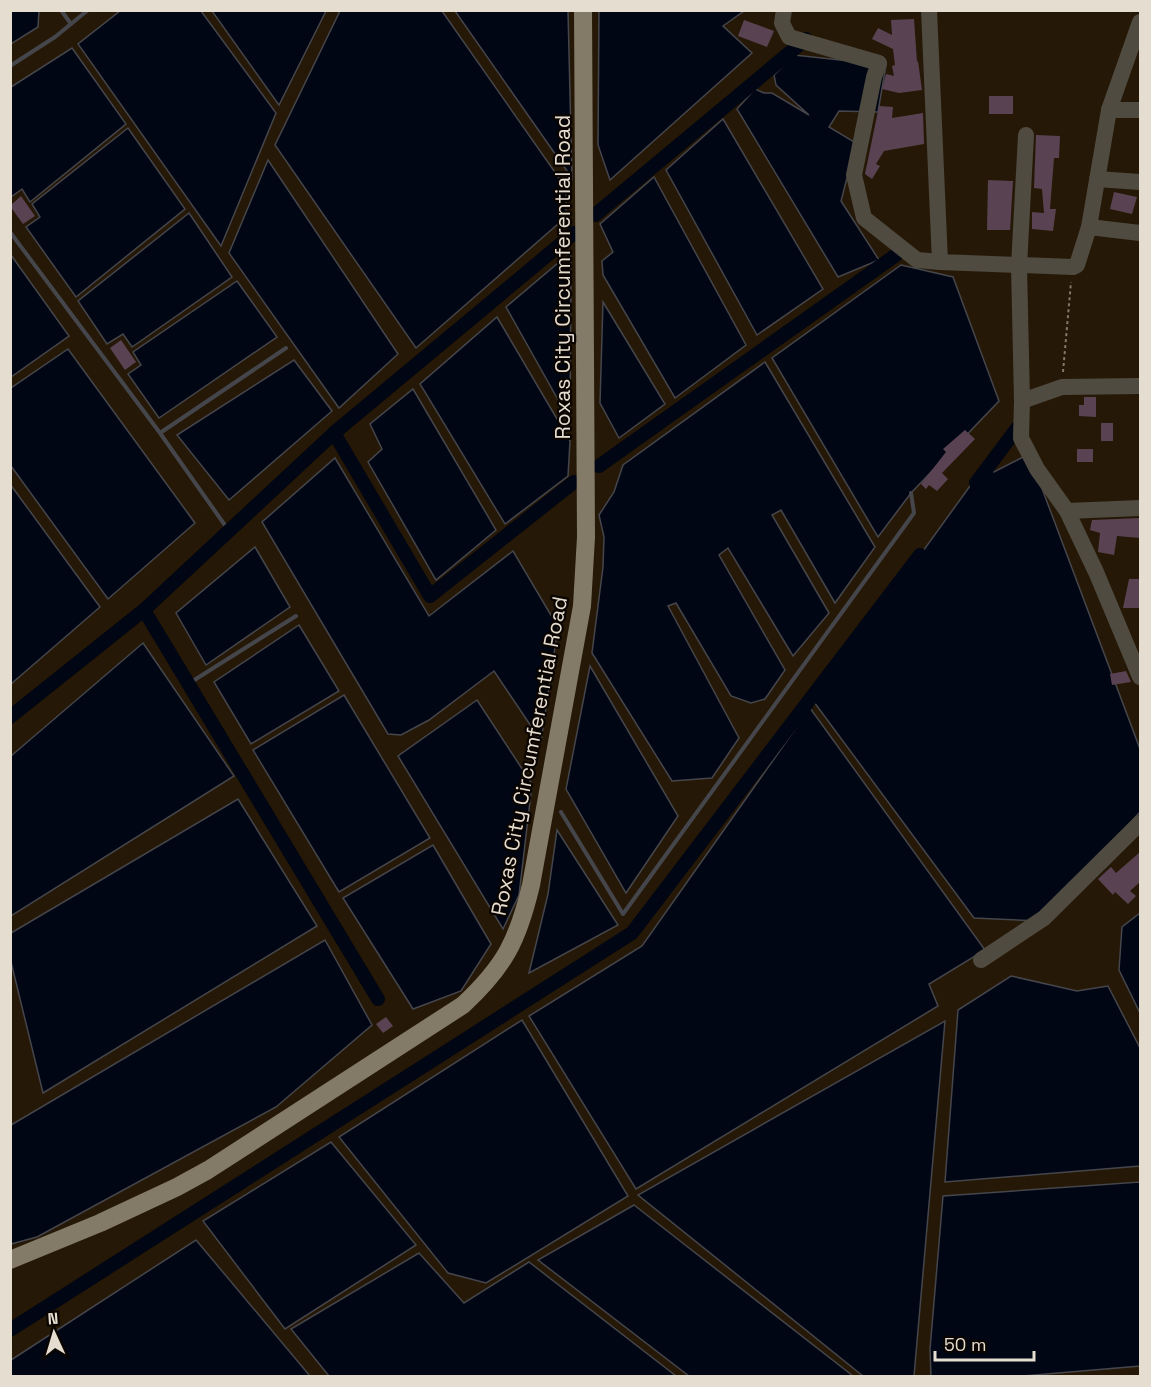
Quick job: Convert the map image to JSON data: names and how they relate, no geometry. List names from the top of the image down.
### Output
{
  "streets": {
    "main road": ["Roxas City Circumferential Road"]
  },
  "scale_bar": "50 m",
  "north": "top"
}
